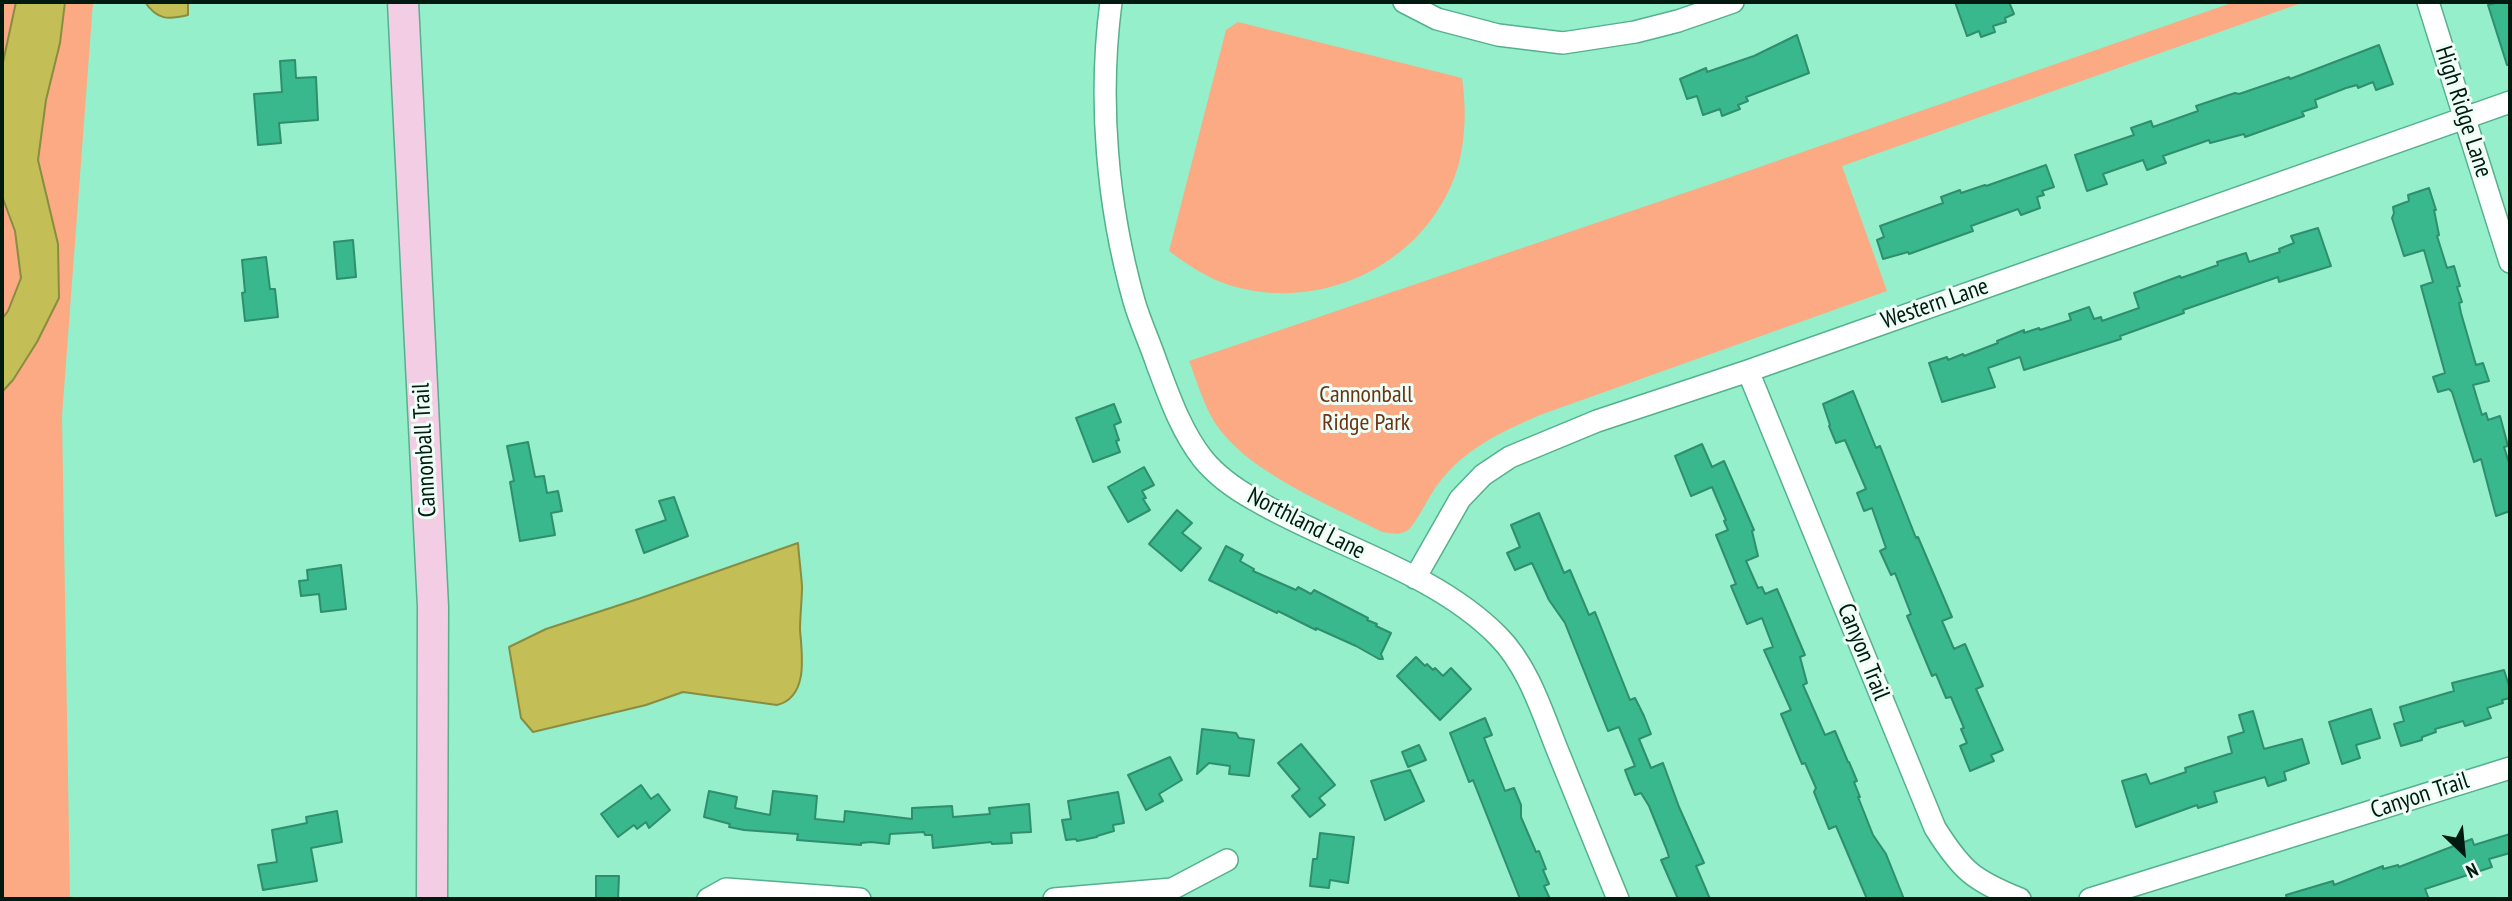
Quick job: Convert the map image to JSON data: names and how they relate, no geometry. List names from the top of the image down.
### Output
{
  "streets": {
    "main road": ["Cannonball Trail"],
    "street": [
      "High Ridge Lane",
      "Western Lane",
      "Northland Lane",
      "Canyon Trail"
    ]
  },
  "crossings": [
    ["High Ridge Lane", "Western Lane"],
    ["Western Lane", "Northland Lane"],
    ["Western Lane", "Canyon Trail"]
  ],
  "parks": ["Cannonball Ridge Park"],
  "north": "bottom right"
}
